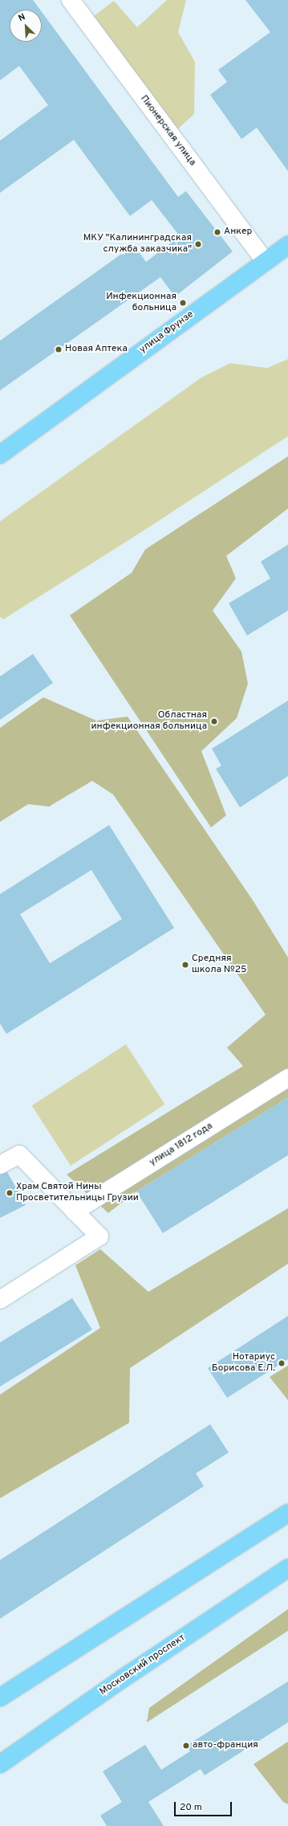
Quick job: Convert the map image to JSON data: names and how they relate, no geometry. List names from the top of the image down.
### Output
{
  "streets": {
    "main road": ["улица Фрунзе", "Московский проспект"],
    "street": ["Пионерская улица", "улица 1812 года"]
  },
  "crossings": [
    ["Пионерская улица", "улица Фрунзе"]
  ],
  "places": [
    "Анкер",
    "МКУ \"Калининградская служба заказчика\"",
    "Инфекционная больница",
    "Новая Аптека",
    "Областная инфекционная больница",
    "Средняя школа №25",
    "Храм Святой Нины Просветительницы Грузии",
    "Нотариус Борисова Е.Л.",
    "авто-франция"
  ],
  "scale_bar": "20 m",
  "north": "top left"
}
